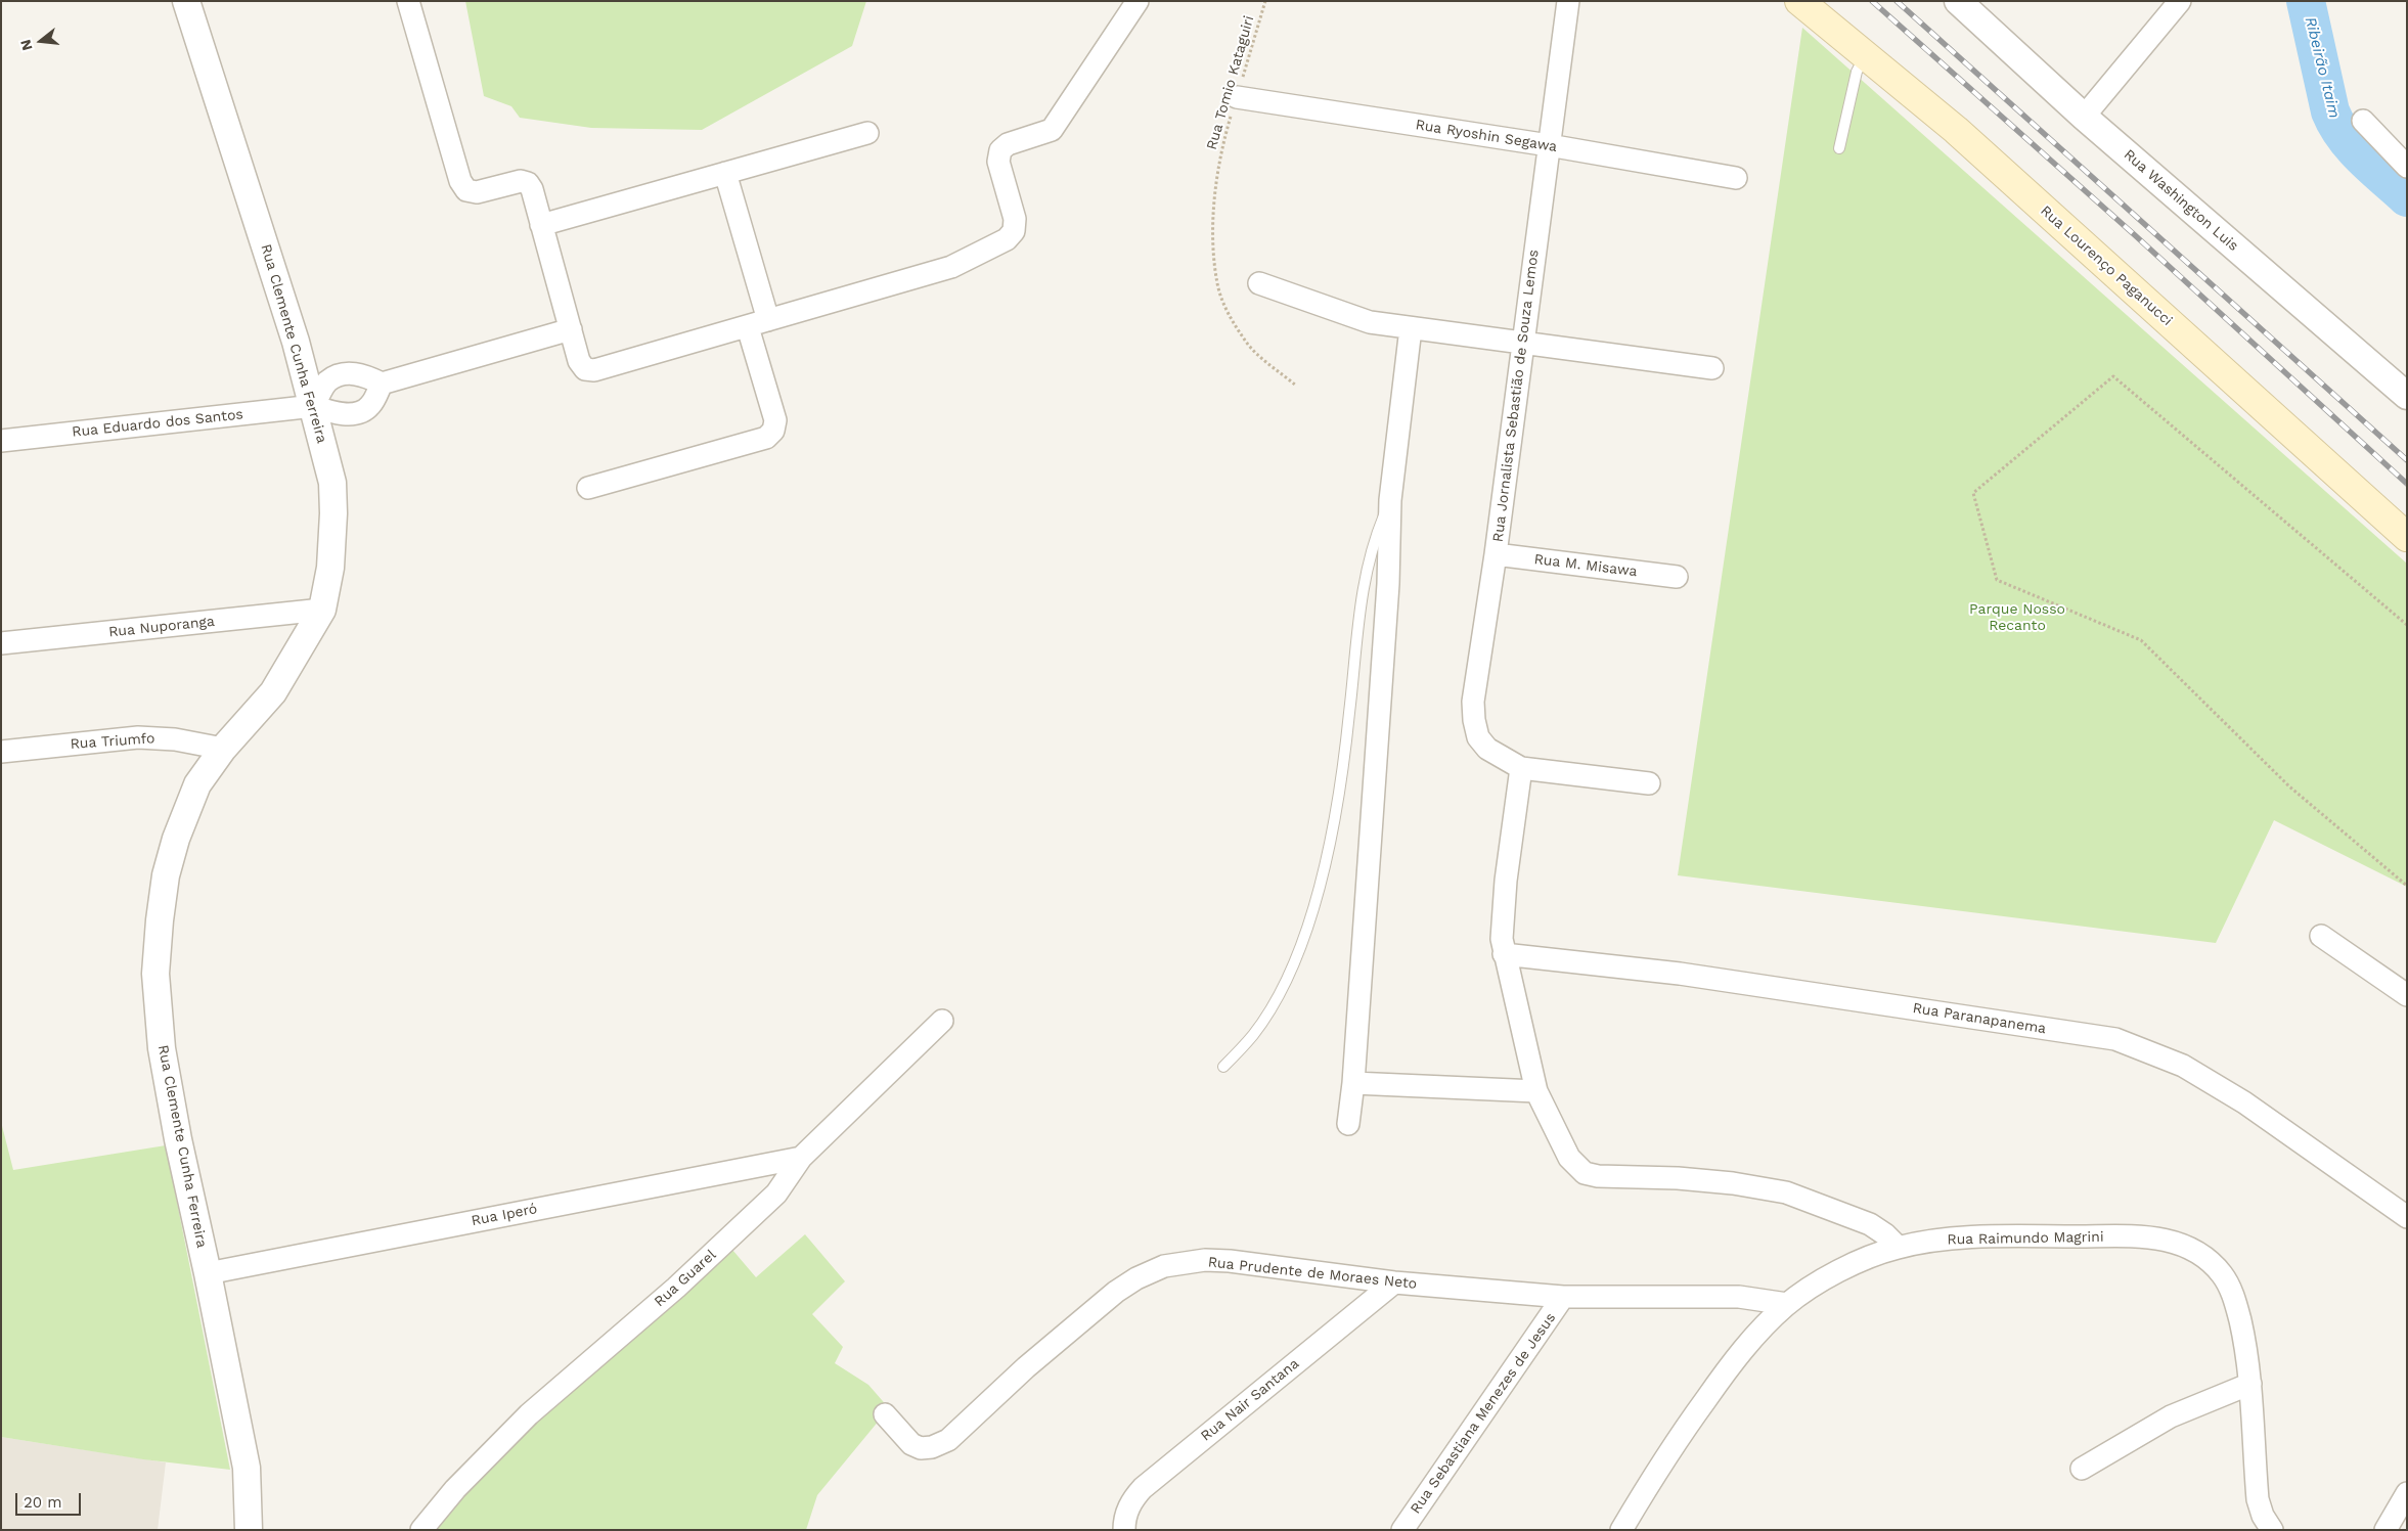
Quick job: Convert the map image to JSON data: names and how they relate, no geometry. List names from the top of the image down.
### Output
{
  "streets": {
    "main road": ["Rua Lourenço Paganucci"],
    "street": [
      "Rua Ryoshin Segawa",
      "Rua Washington Luis",
      "Rua Clemente Cunha Ferreira",
      "Rua Jornalista Sebastião de Souza Lemos",
      "Rua Eduardo dos Santos",
      "Rua M. Misawa",
      "Rua Nuporanga",
      "Rua Triumfo",
      "Rua Paranapanema",
      "Rua Iperó",
      "Rua Raimundo Magrini",
      "Rua Prudente de Moraes Neto",
      "Rua Guarel",
      "Rua Nair Santana",
      "Rua Sebastiana Menezes de Jesus"
    ],
    "path": ["Rua Tomio Kataguiri"]
  },
  "crossings": [
    ["Rua Tomio Kataguiri", "Rua Ryoshin Segawa"],
    ["Rua Ryoshin Segawa", "Rua Jornalista Sebastião de Souza Lemos"],
    ["Rua Clemente Cunha Ferreira", "Rua Eduardo dos Santos"],
    ["Rua Clemente Cunha Ferreira", "Rua Nuporanga"],
    ["Rua Clemente Cunha Ferreira", "Rua Triumfo"],
    ["Rua Clemente Cunha Ferreira", "Rua Iperó"],
    ["Rua Jornalista Sebastião de Souza Lemos", "Rua M. Misawa"],
    ["Rua Iperó", "Rua Guarel"],
    ["Rua Raimundo Magrini", "Rua Prudente de Moraes Neto"],
    ["Rua Prudente de Moraes Neto", "Rua Nair Santana"],
    ["Rua Prudente de Moraes Neto", "Rua Sebastiana Menezes de Jesus"]
  ],
  "water": ["Ribeirão Itaim"],
  "parks": ["Parque Nosso Recanto"],
  "scale_bar": "20 m",
  "north": "left"
}
